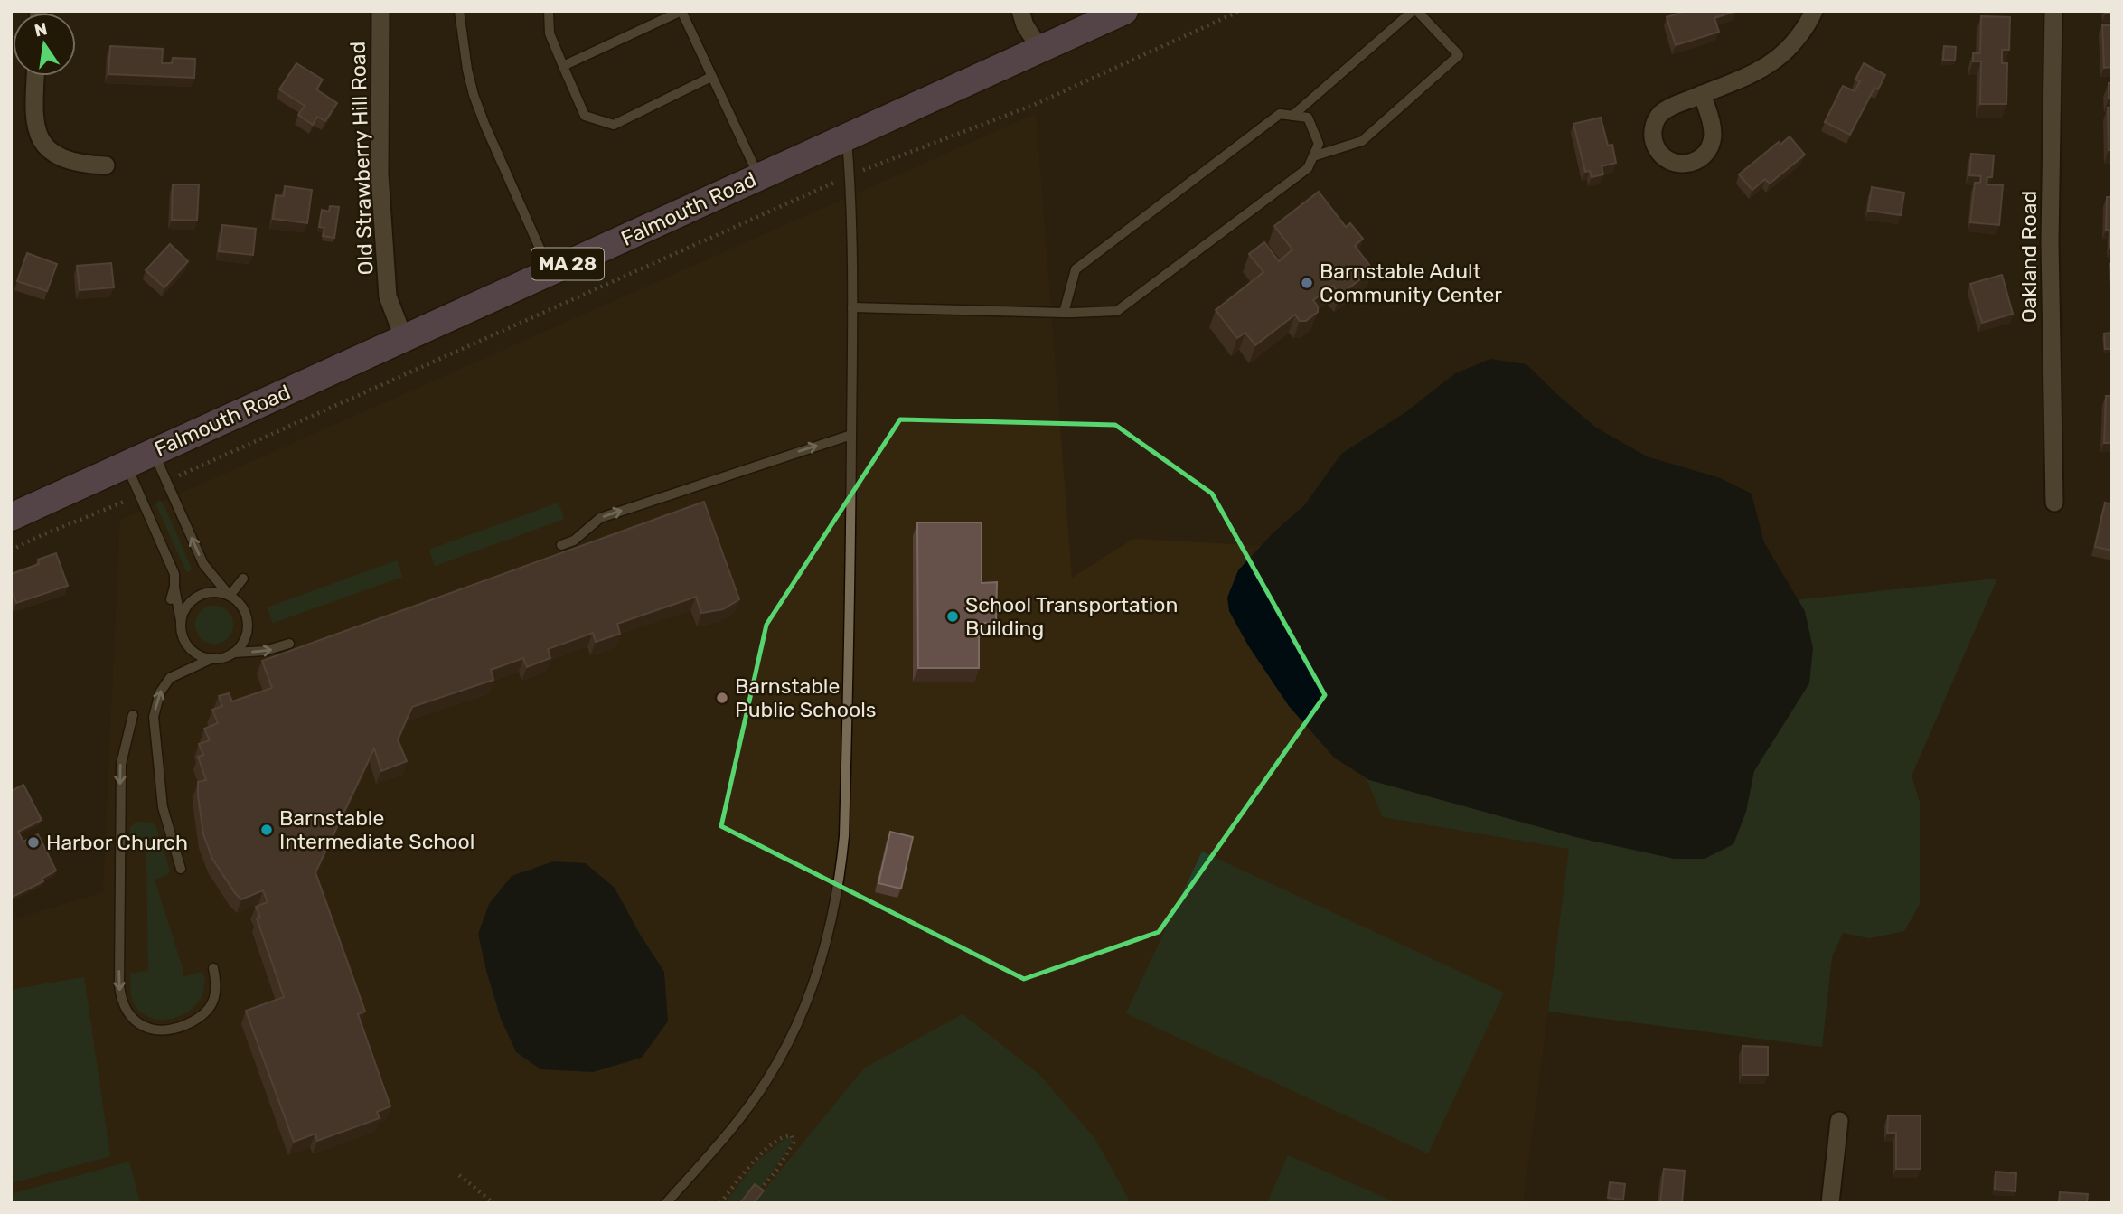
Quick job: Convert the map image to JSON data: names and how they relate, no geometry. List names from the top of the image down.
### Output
{
  "streets": {
    "main road": ["Falmouth Road", "MA 28"],
    "street": ["Old Strawberry Hill Road", "Oakland Road"]
  },
  "crossings": [
    ["Old Strawberry Hill Road", "Falmouth Road"]
  ],
  "places": [
    "Barnstable Adult Community Center",
    "School Transportation Building",
    "Barnstable Public Schools",
    "Barnstable Intermediate School",
    "Harbor Church"
  ],
  "north": "top"
}
